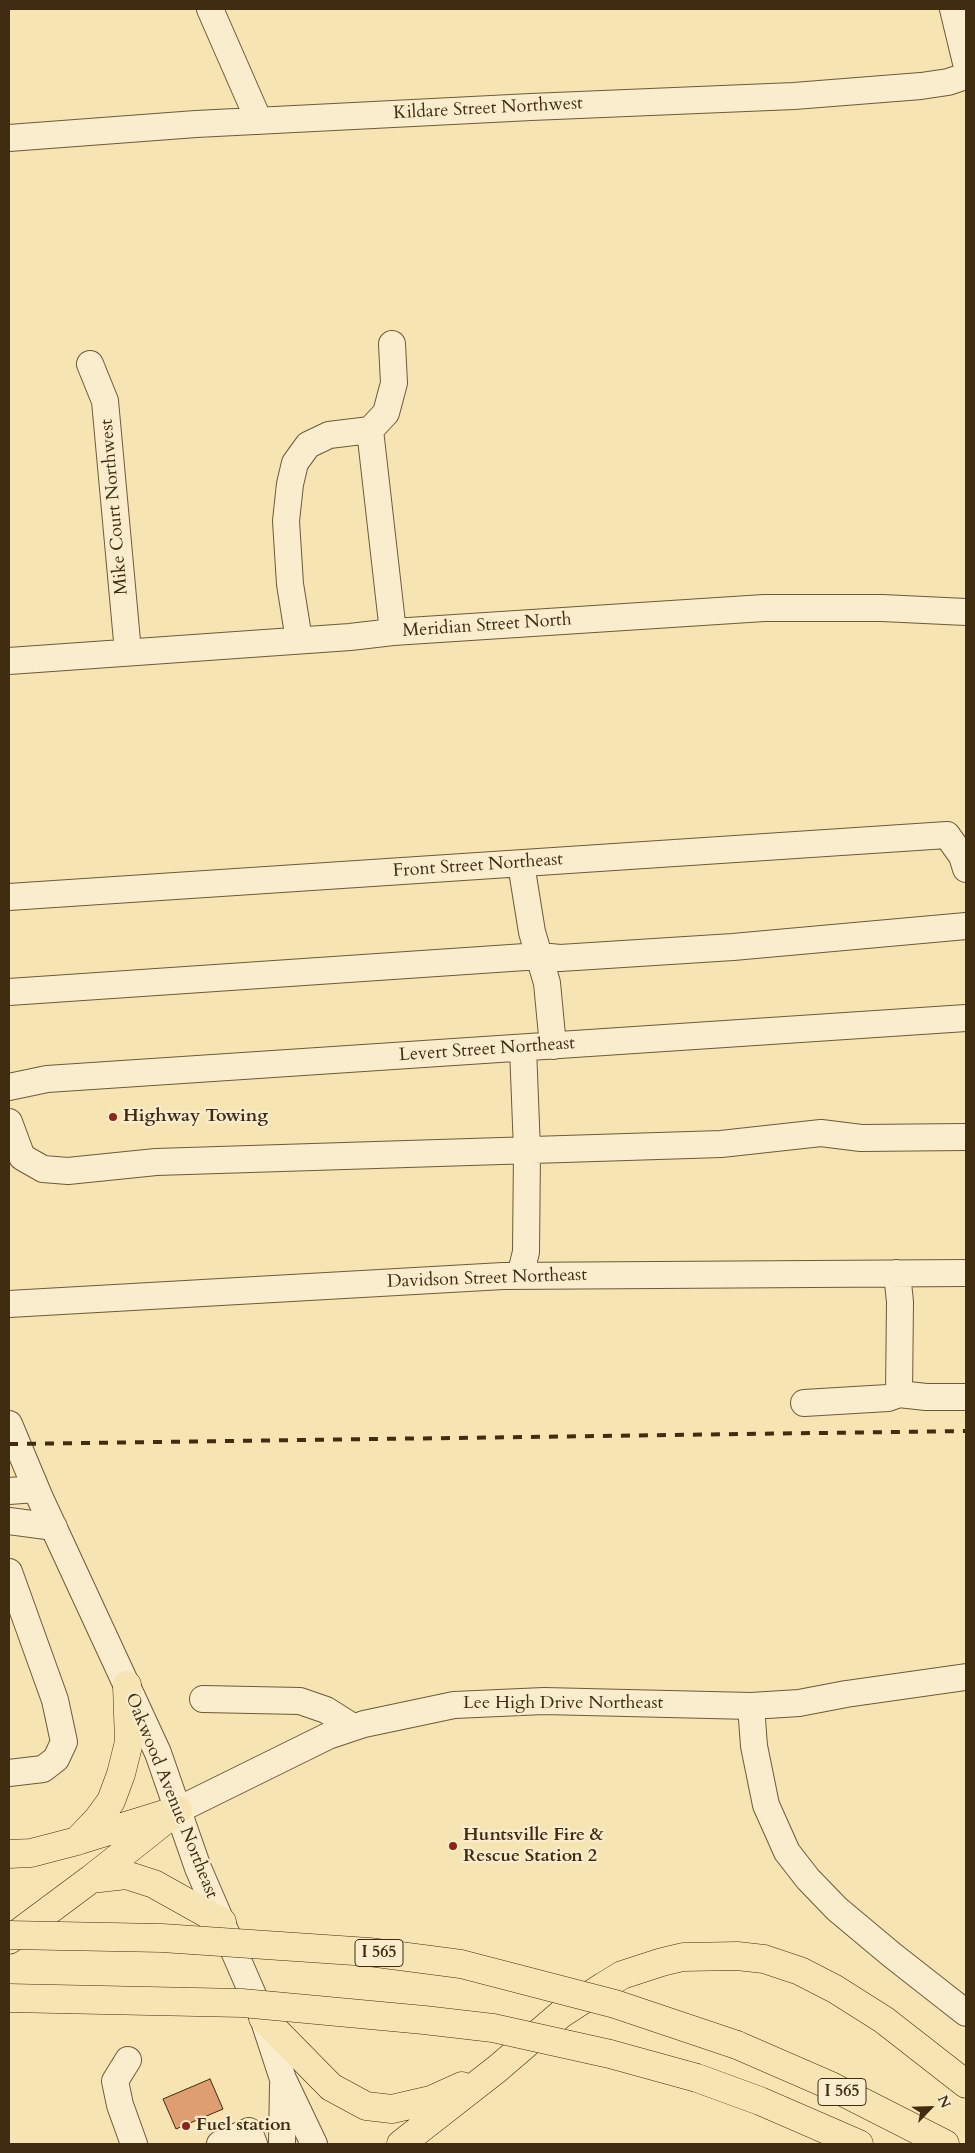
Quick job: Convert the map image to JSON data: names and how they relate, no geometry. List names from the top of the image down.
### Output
{
  "streets": {
    "highway": ["I 565"],
    "street": [
      "Kildare Street Northwest",
      "Mike Court Northwest",
      "Meridian Street North",
      "Front Street Northeast",
      "Levert Street Northeast",
      "Davidson Street Northeast",
      "Lee High Drive Northeast",
      "Oakwood Avenue Northeast"
    ]
  },
  "crossings": [
    ["Mike Court Northwest", "Meridian Street North"],
    ["Lee High Drive Northeast", "Oakwood Avenue Northeast"]
  ],
  "places": ["Highway Towing", "Huntsville Fire & Rescue Station 2", "Fuel station"],
  "north": "top right"
}
